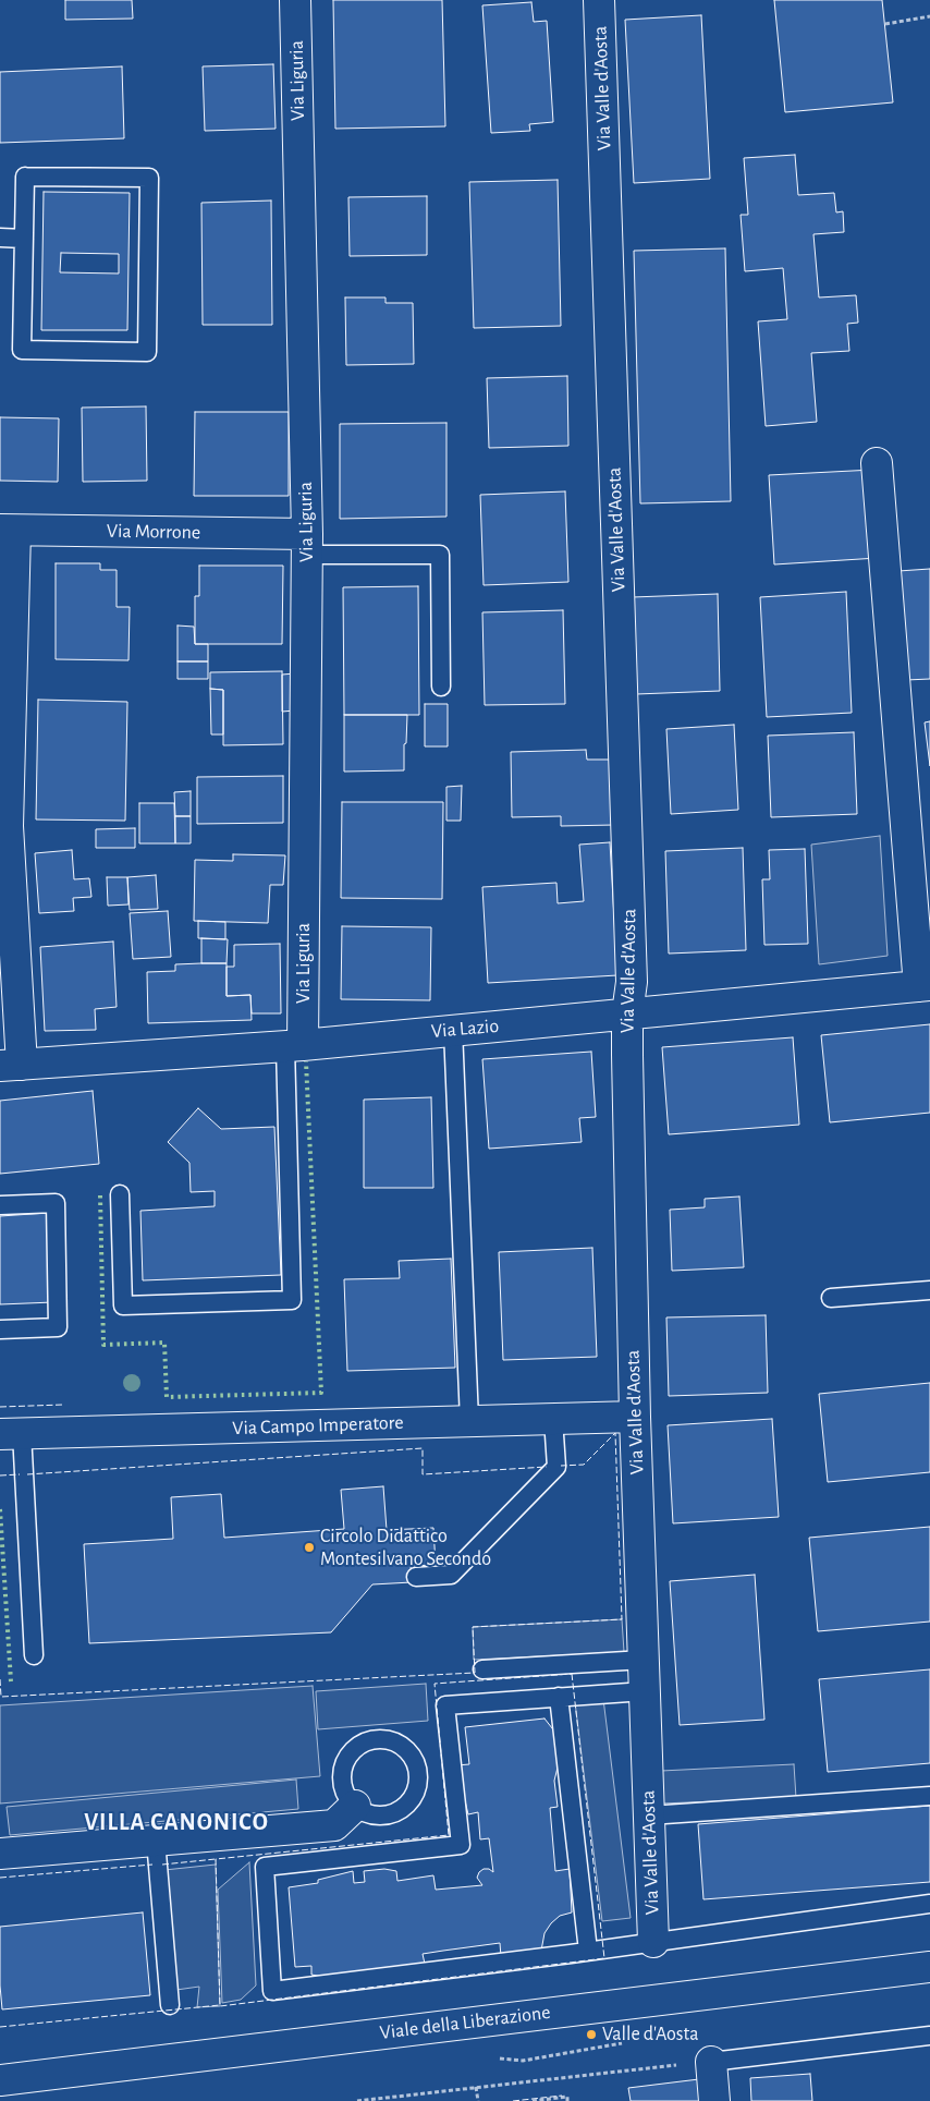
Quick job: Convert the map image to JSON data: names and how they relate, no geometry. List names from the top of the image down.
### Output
{
  "streets": {
    "street": [
      "Via Liguria",
      "Via Valle d'Aosta",
      "Via Morrone",
      "Via Lazio",
      "Via Campo Imperatore",
      "Viale della Liberazione"
    ]
  },
  "crossings": [
    ["Via Liguria", "Via Morrone"],
    ["Via Liguria", "Via Lazio"],
    ["Via Valle d'Aosta", "Via Lazio"],
    ["Via Valle d'Aosta", "Via Campo Imperatore"]
  ],
  "districts": ["VILLA CANONICO"],
  "places": ["Circolo Didattico Montesilvano Secondo", "Valle d'Aosta"]
}
